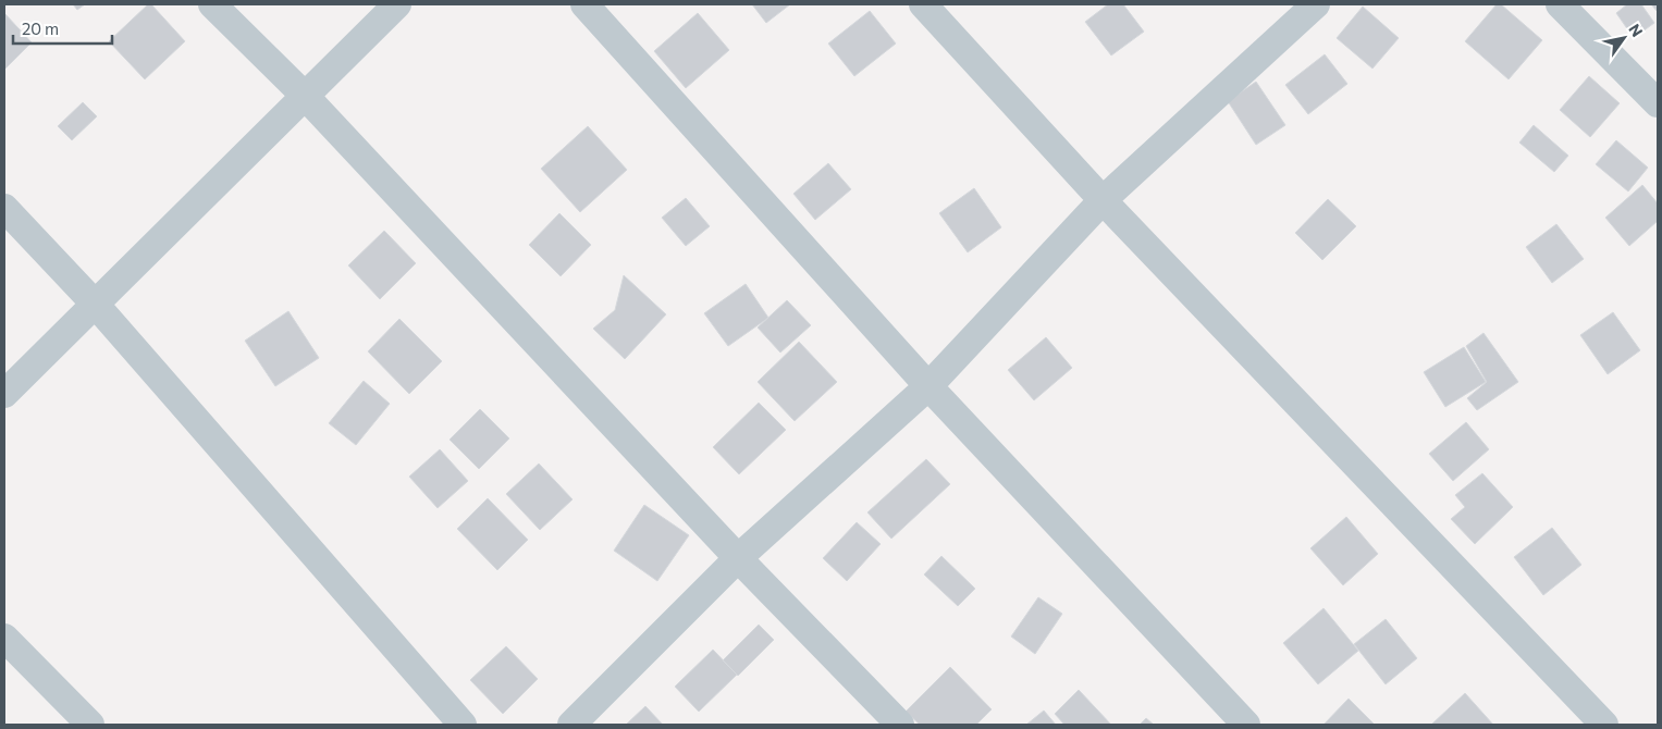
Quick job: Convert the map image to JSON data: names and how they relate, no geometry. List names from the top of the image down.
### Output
{
  "scale_bar": "20 m",
  "north": "top right"
}
